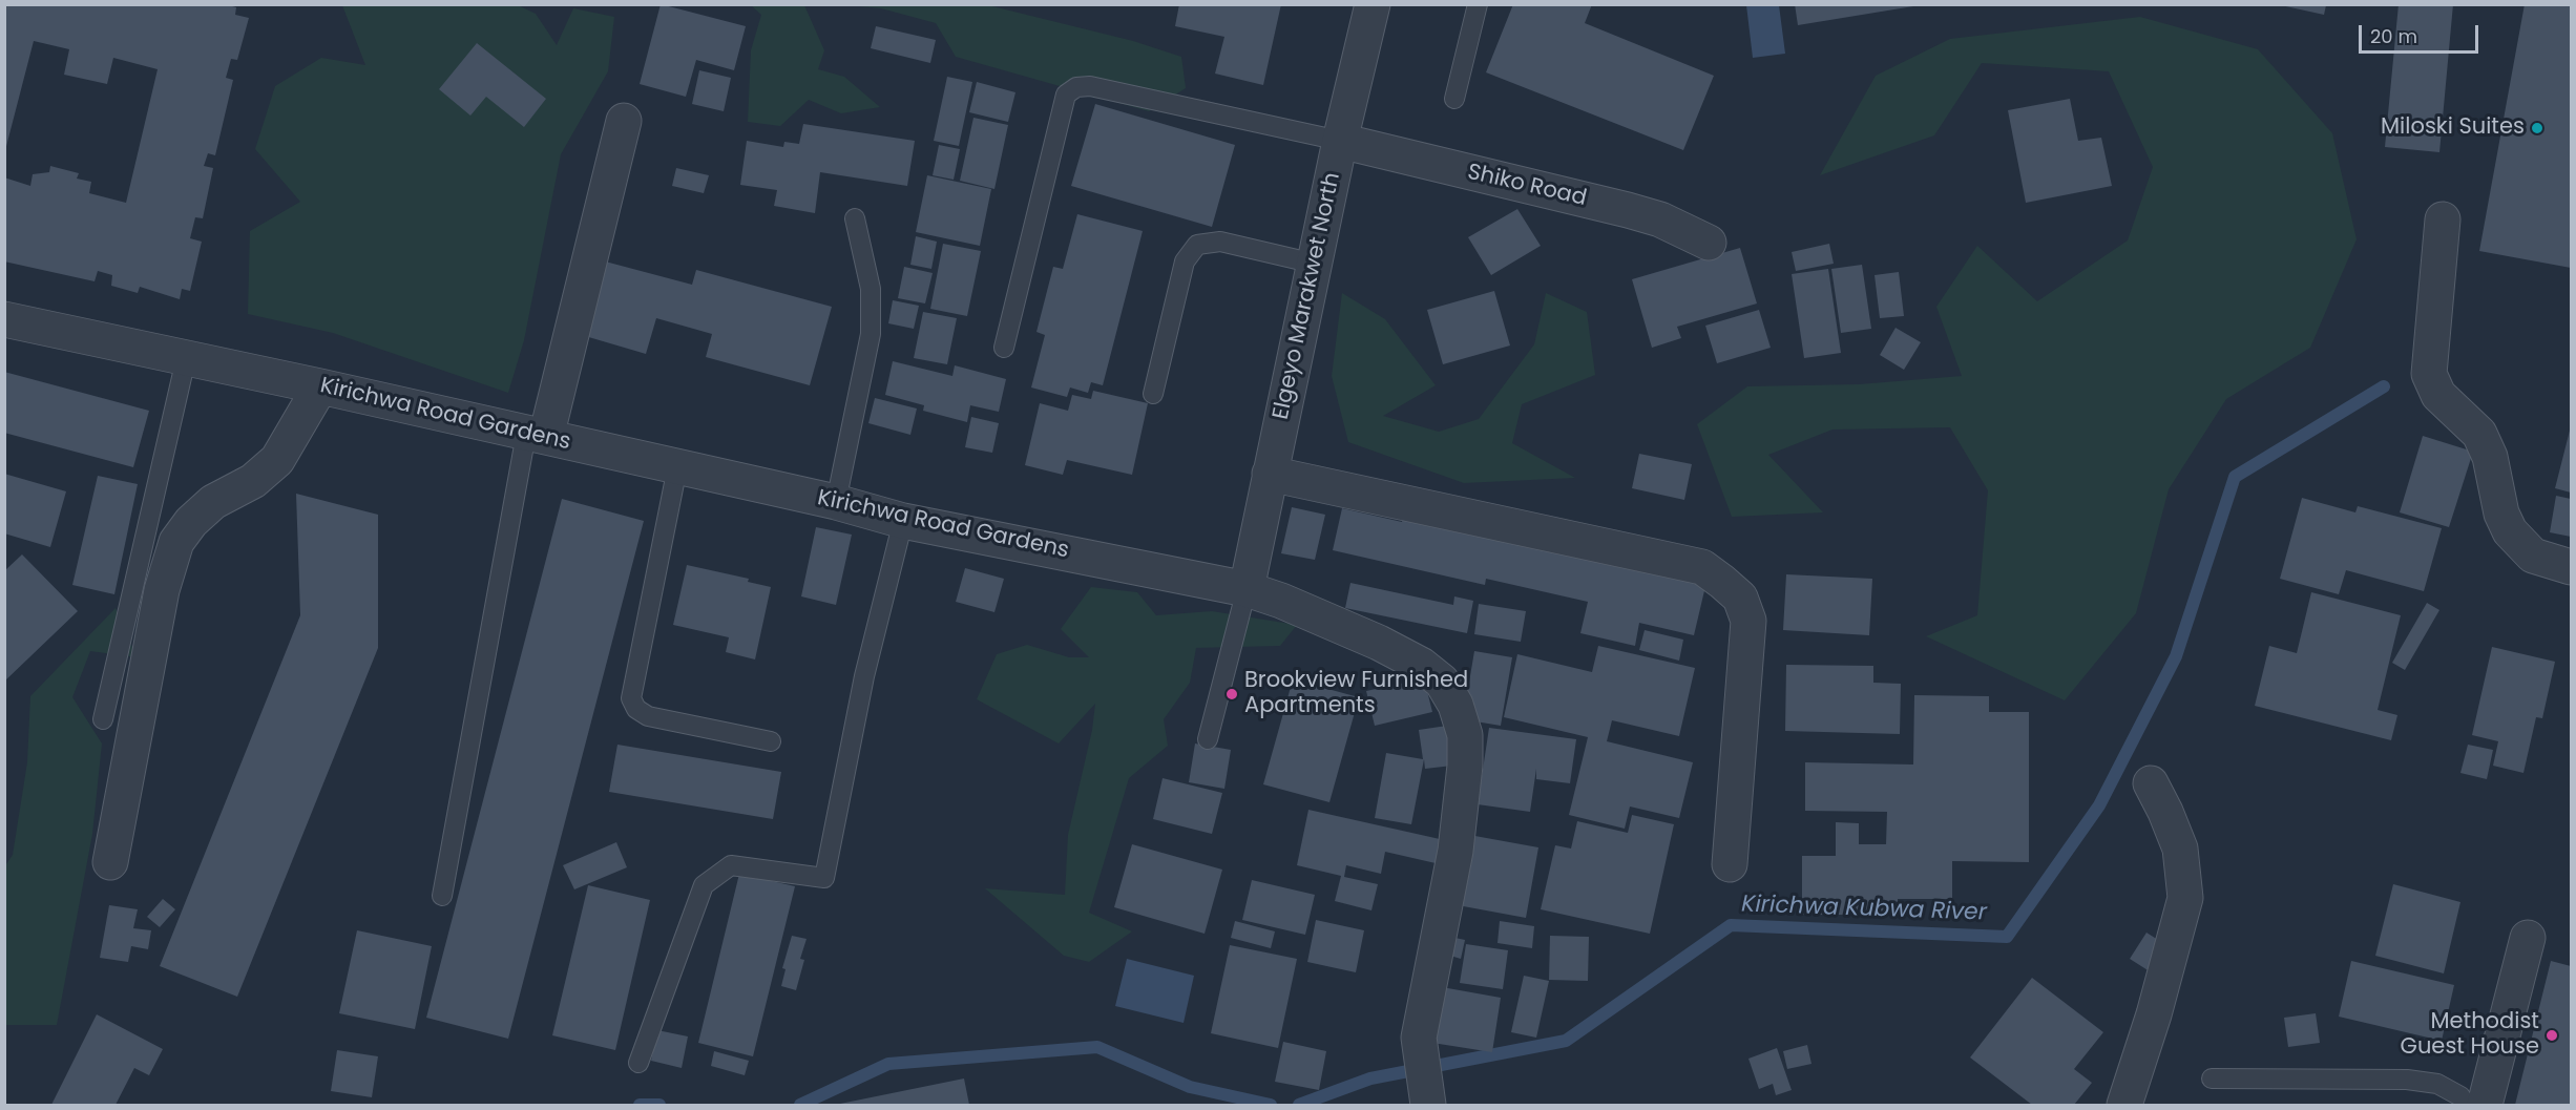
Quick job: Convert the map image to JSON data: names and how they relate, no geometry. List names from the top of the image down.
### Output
{
  "streets": {
    "street": ["Shiko Road", "Elgeyo Marakwet North", "Kirichwa Road Gardens"]
  },
  "crossings": [
    ["Shiko Road", "Elgeyo Marakwet North"],
    ["Elgeyo Marakwet North", "Kirichwa Road Gardens"]
  ],
  "water": ["Kirichwa Kubwa River"],
  "places": ["Miloski Suites", "Brookview Furnished Apartments", "Methodist Guest House"],
  "scale_bar": "20 m"
}
